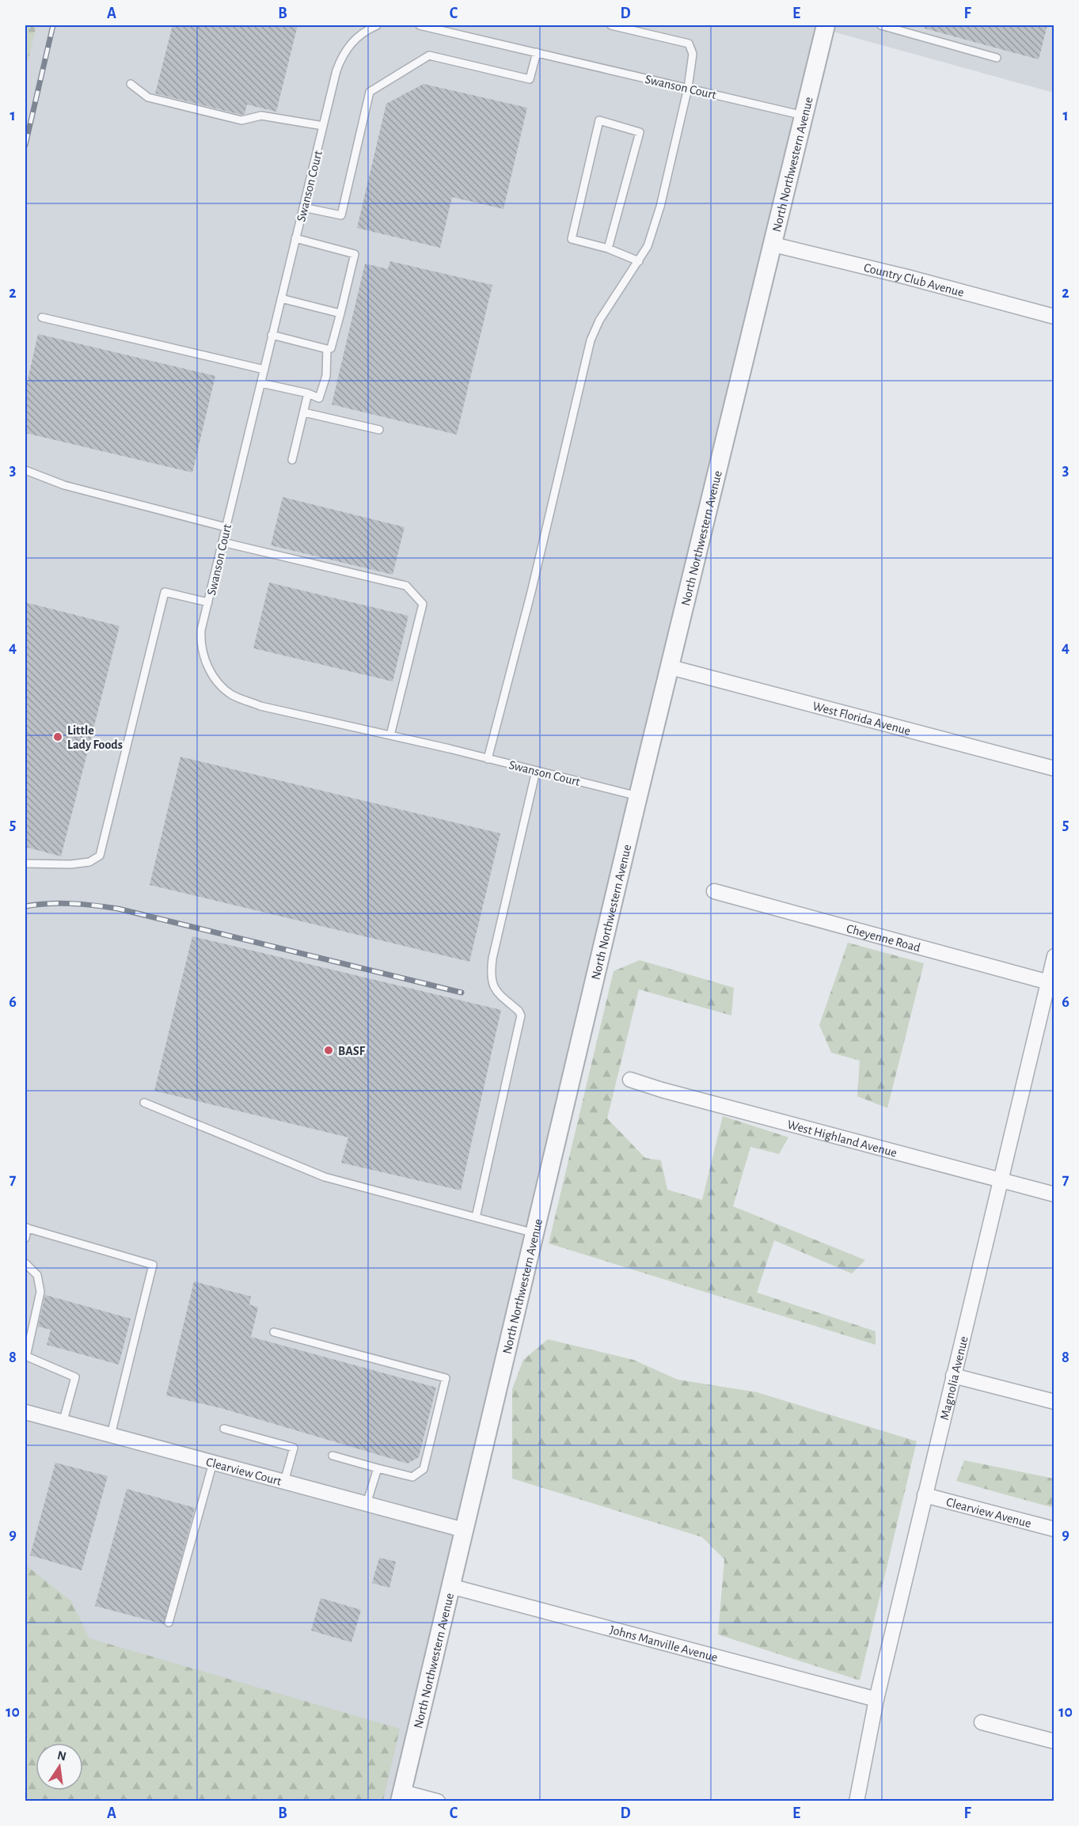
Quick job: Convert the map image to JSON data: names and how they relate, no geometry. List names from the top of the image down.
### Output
{
  "streets": {
    "street": [
      "North Northwestern Avenue",
      "Country Club Avenue",
      "West Florida Avenue",
      "Cheyenne Road",
      "West Highland Avenue",
      "Magnolia Avenue",
      "Clearview Court",
      "Clearview Avenue",
      "Johns Manville Avenue"
    ],
    "lane": ["Swanson Court"]
  },
  "crossings": [
    ["Swanson Court", "North Northwestern Avenue"],
    ["North Northwestern Avenue", "Country Club Avenue"],
    ["North Northwestern Avenue", "West Florida Avenue"],
    ["North Northwestern Avenue", "Clearview Court"],
    ["North Northwestern Avenue", "Johns Manville Avenue"],
    ["Cheyenne Road", "Magnolia Avenue"],
    ["West Highland Avenue", "Magnolia Avenue"],
    ["Magnolia Avenue", "Clearview Avenue"],
    ["Magnolia Avenue", "Johns Manville Avenue"]
  ],
  "places": ["Little Lady Foods", "BASF"],
  "north": "top",
  "grid": {
    "columns": [
      "A",
      "B",
      "C",
      "D",
      "E",
      "F"
    ],
    "rows": [
      "1",
      "2",
      "3",
      "4",
      "5",
      "6",
      "7",
      "8",
      "9",
      "10"
    ]
  }
}
